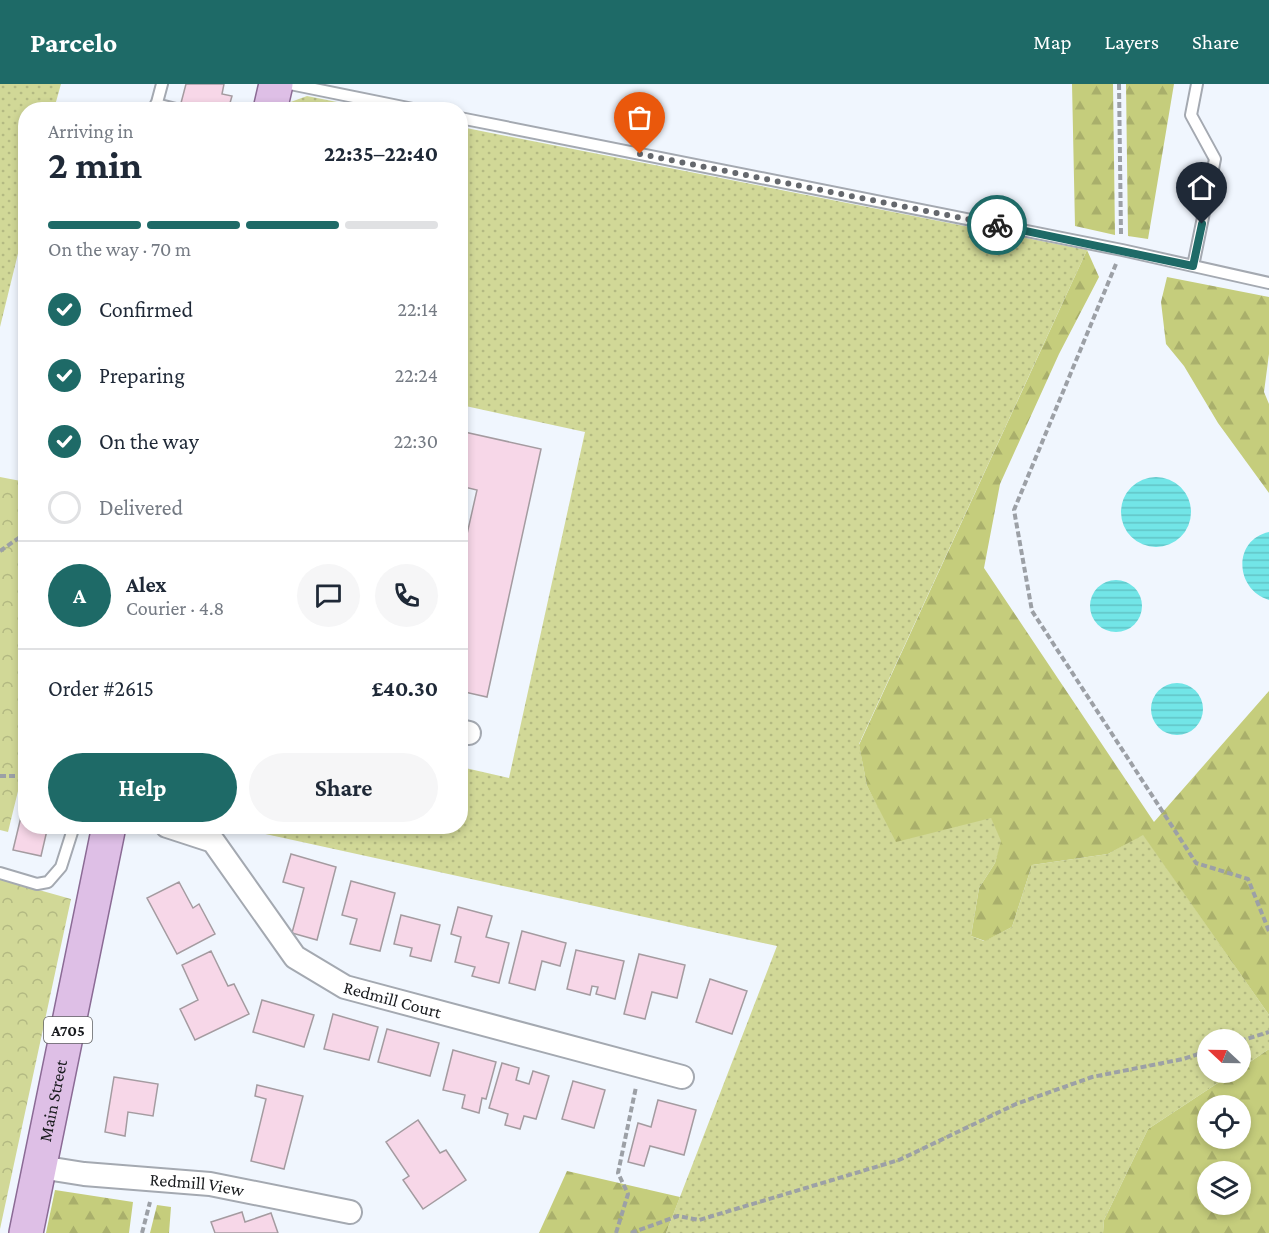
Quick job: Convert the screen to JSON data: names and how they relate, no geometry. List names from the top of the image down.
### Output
{
  "streets": {
    "main road": ["A705", "Main Street"],
    "street": ["Redmill Court", "Redmill View"]
  },
  "crossings": [
    ["Main Street", "Redmill View"]
  ],
  "north": "left",
  "page": {
    "header": "Parcelo",
    "nav": ["Map", "Layers", "Share"],
    "heading": ["2 min", "Arriving in", "22:35–22:40"],
    "panel": [
      "Alex",
      "Courier · 4.8",
      "Order #2615",
      "£40.30"
    ],
    "bar": "On the way · 70 m",
    "list": [
      ["Confirmed", "22:14"],
      ["Preparing", "22:24"],
      ["On the way", "22:30"],
      "Delivered"
    ],
    "round": "A",
    "buttons": ["Help", "Share"]
  }
}
